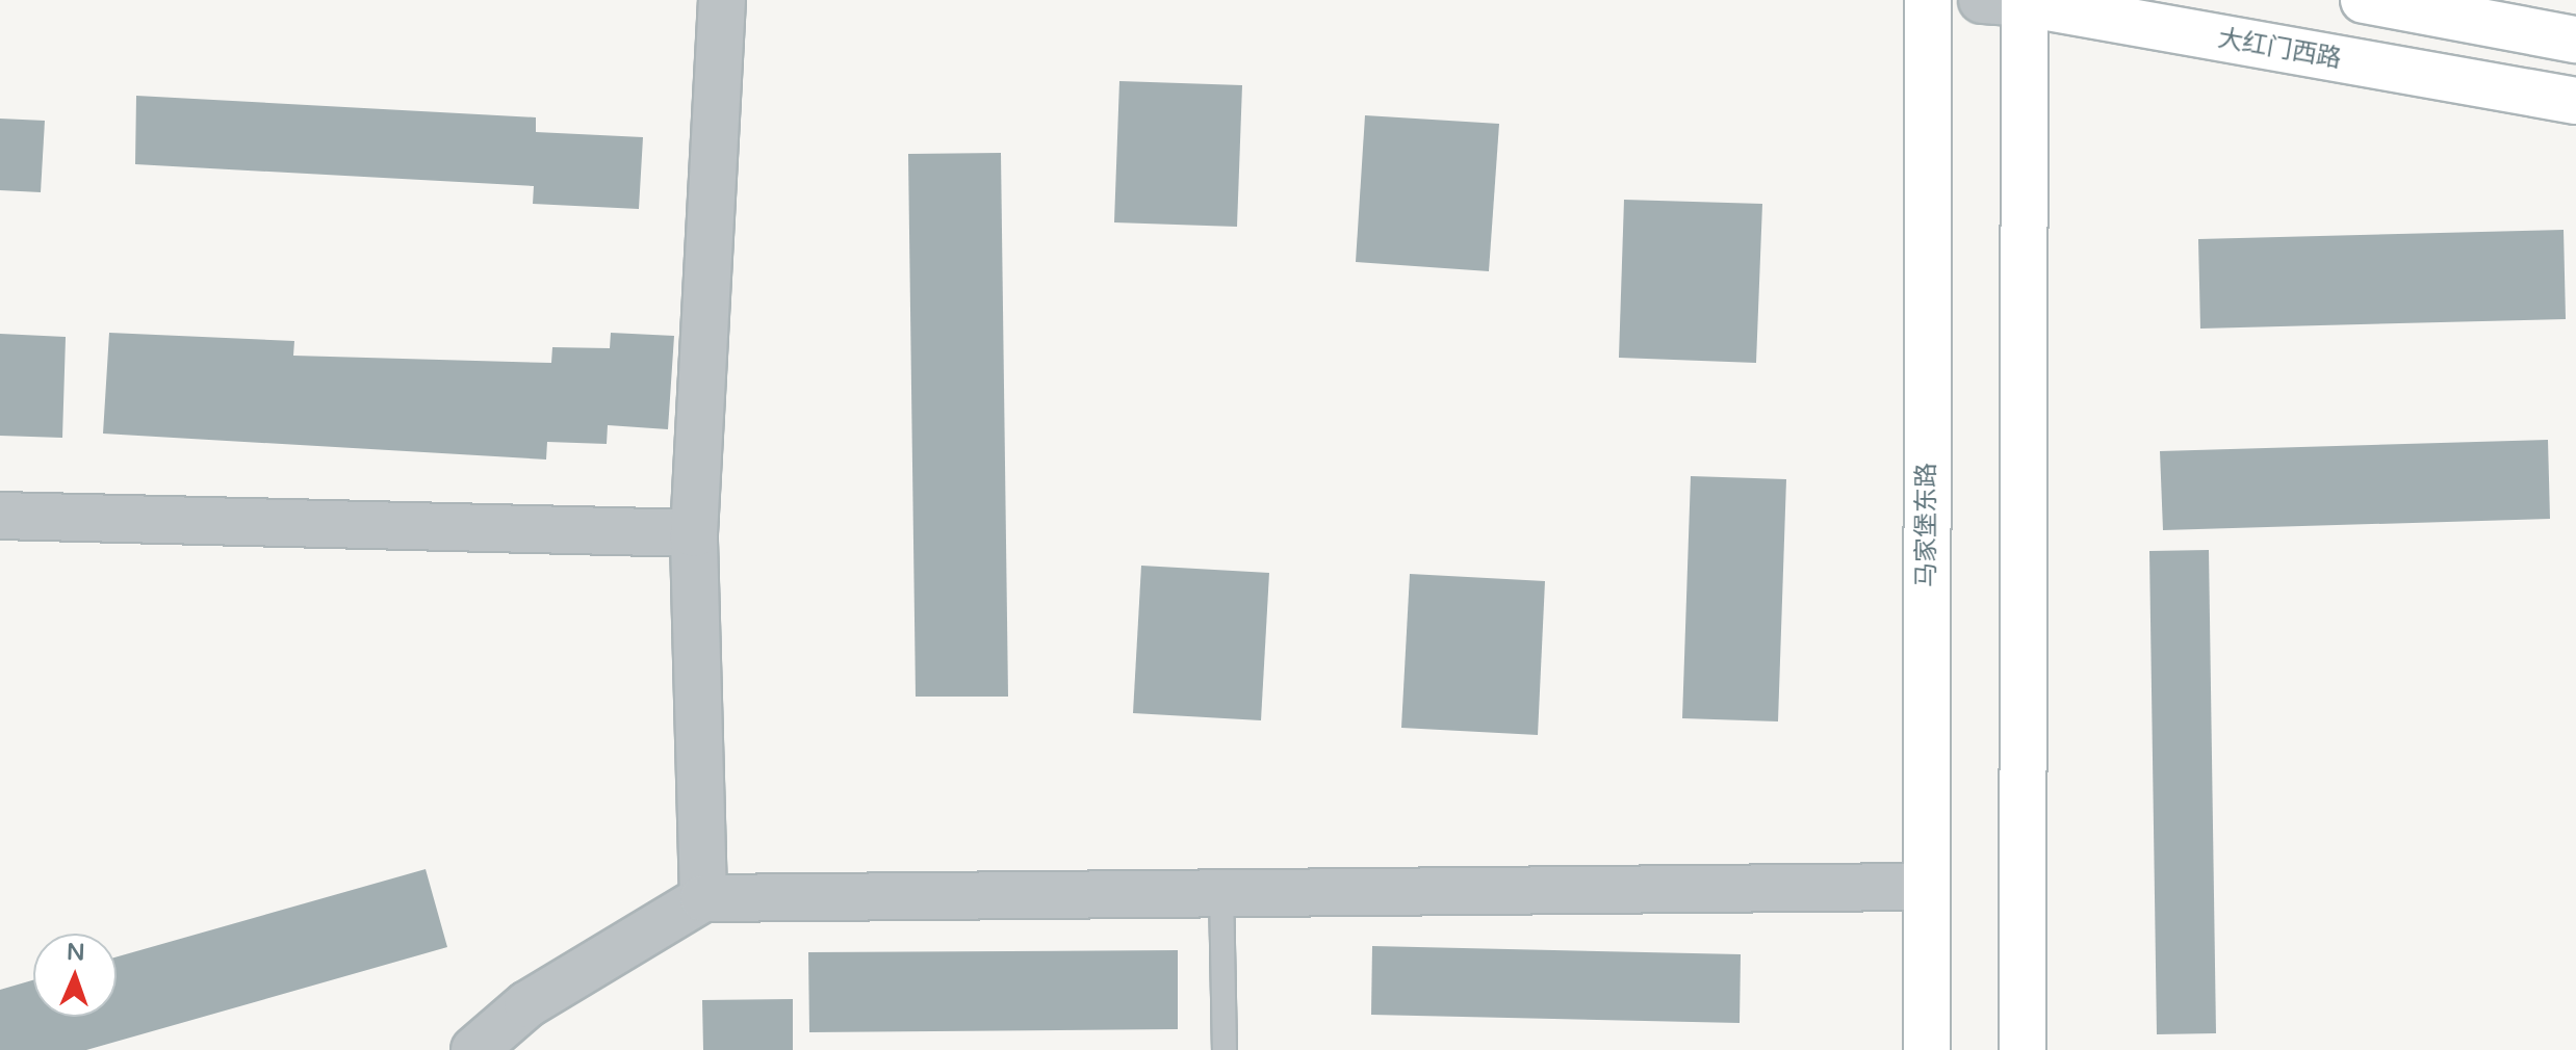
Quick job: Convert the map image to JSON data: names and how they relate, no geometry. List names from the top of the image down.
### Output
{
  "streets": {
    "main road": ["大红门西路", "马家堡东路"]
  },
  "north": "top"
}
